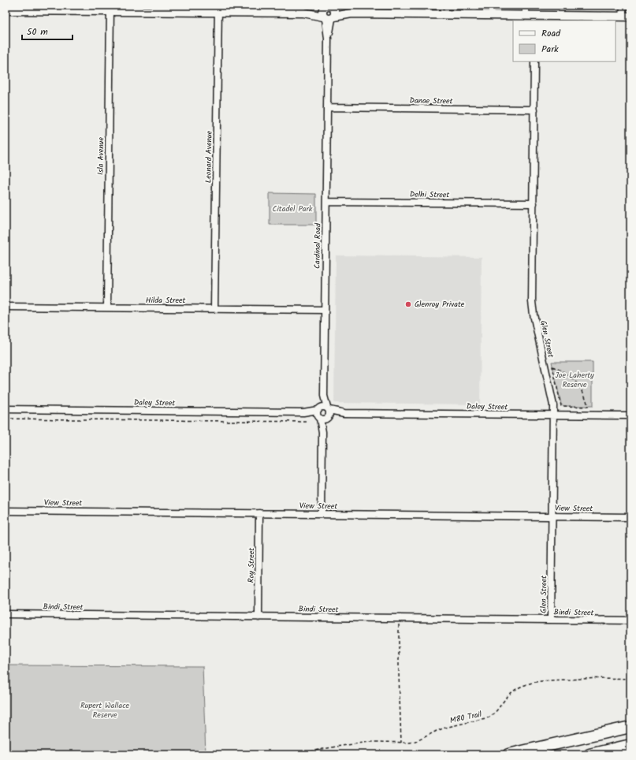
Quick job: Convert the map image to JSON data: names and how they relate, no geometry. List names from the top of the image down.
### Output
{
  "streets": {
    "street": [
      "Danae Street",
      "Isla Avenue",
      "Leonard Avenue",
      "Delhi Street",
      "Cardinal Road",
      "Hilda Street",
      "Glen Street",
      "Daley Street",
      "View Street",
      "Roy Street",
      "Bindi Street"
    ],
    "path": ["M80 Trail"]
  },
  "crossings": [
    ["Danae Street", "Cardinal Road"],
    ["Danae Street", "Glen Street"],
    ["Isla Avenue", "Hilda Street"],
    ["Leonard Avenue", "Hilda Street"],
    ["Delhi Street", "Cardinal Road"],
    ["Delhi Street", "Glen Street"],
    ["Cardinal Road", "Hilda Street"],
    ["Cardinal Road", "Daley Street"],
    ["Cardinal Road", "View Street"],
    ["Glen Street", "Daley Street"],
    ["Glen Street", "View Street"],
    ["Glen Street", "Bindi Street"],
    ["View Street", "Roy Street"],
    ["Roy Street", "Bindi Street"]
  ],
  "parks": ["Citadel Park", "Joe Laherty Reserve", "Rupert Wallace Reserve"],
  "places": ["Glenroy Private"],
  "legend": ["Road", "Park"],
  "scale_bar": "50 m"
}
